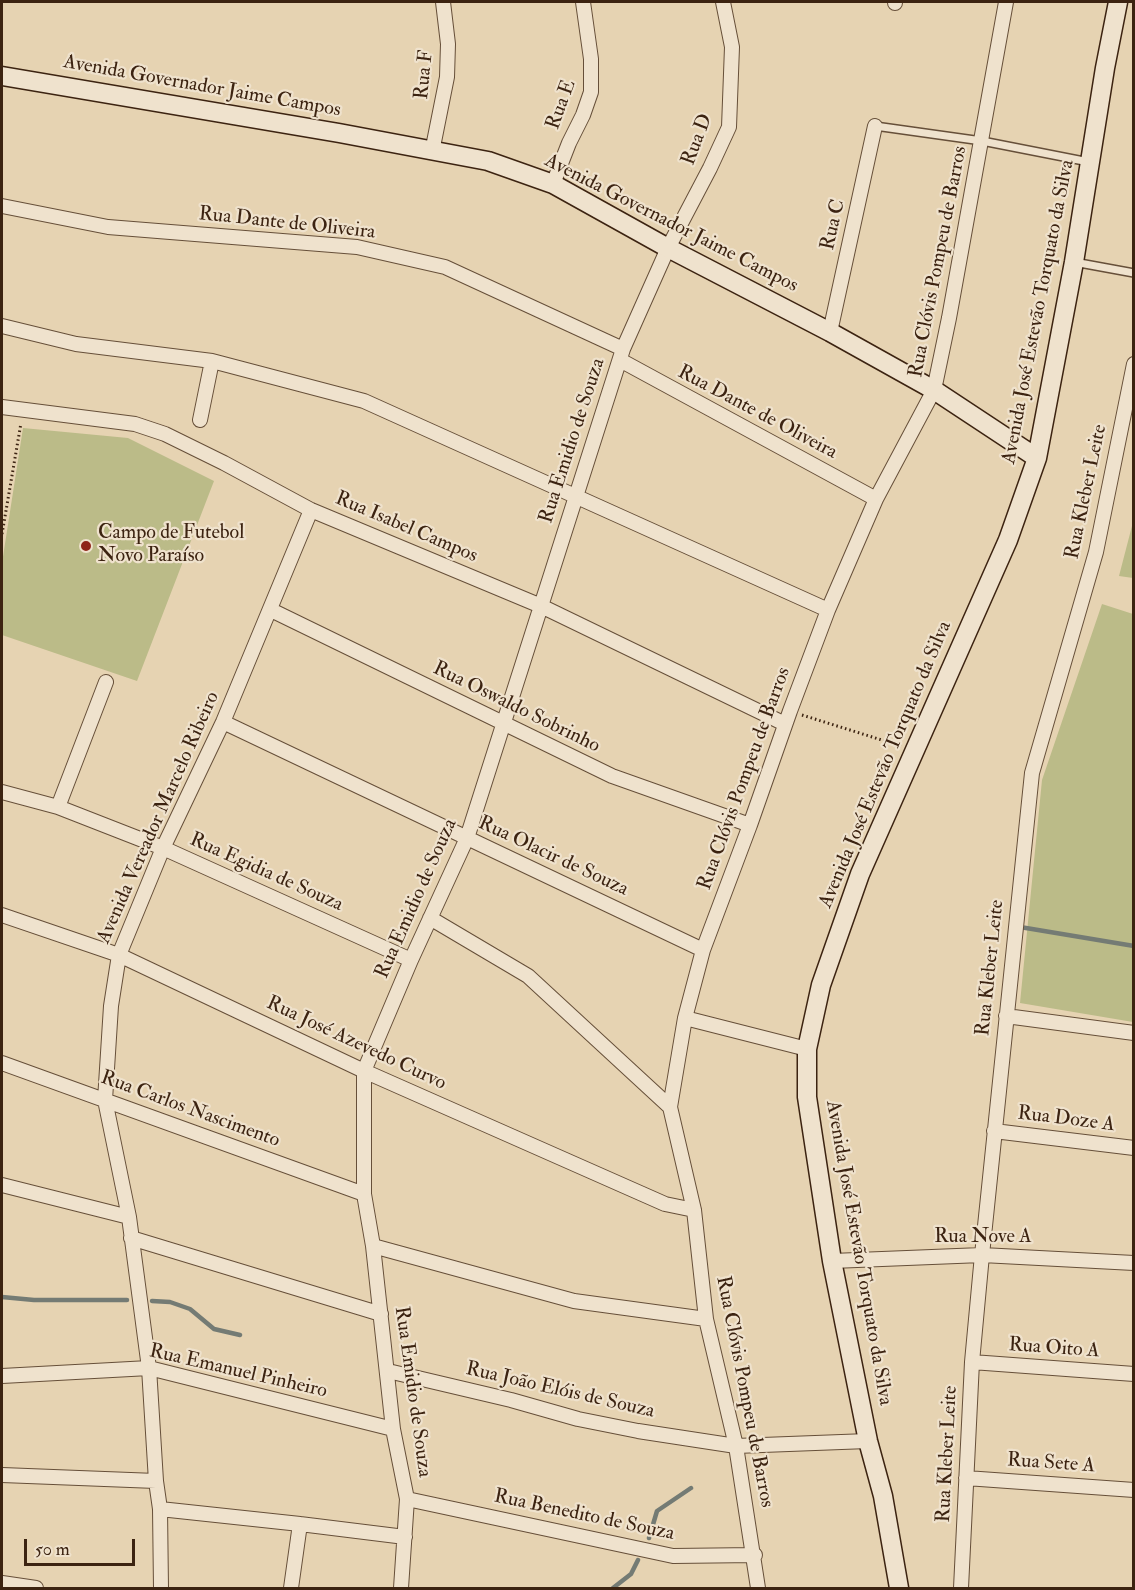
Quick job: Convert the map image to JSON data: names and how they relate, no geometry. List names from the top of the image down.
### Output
{
  "streets": {
    "main road": ["Avenida Governador Jaime Campos", "Avenida José Estevão Torquato da Silva"],
    "street": [
      "Rua F",
      "Rua E",
      "Rua D",
      "Rua Dante de Oliveira",
      "Rua C",
      "Rua Clóvis Pompeu de Barros",
      "Rua Emidio de Souza",
      "Rua Kleber Leite",
      "Rua Isabel Campos",
      "Rua Oswaldo Sobrinho",
      "Avenida Vereador Marcelo Ribeiro",
      "Rua Olacir de Souza",
      "Rua Egidia de Souza",
      "Rua José Azevedo Curvo",
      "Rua Carlos Nascimento",
      "Rua Doze A",
      "Rua Nove A",
      "Rua Oito A",
      "Rua Emanuel Pinheiro",
      "Rua João Elóis de Souza",
      "Rua Sete A",
      "Rua Benedito de Souza"
    ]
  },
  "crossings": [
    ["Rua F", "Avenida Governador Jaime Campos"],
    ["Avenida Governador Jaime Campos", "Rua E"],
    ["Avenida Governador Jaime Campos", "Rua D"],
    ["Avenida Governador Jaime Campos", "Rua C"],
    ["Avenida Governador Jaime Campos", "Rua Clóvis Pompeu de Barros"],
    ["Avenida Governador Jaime Campos", "Avenida José Estevão Torquato da Silva"],
    ["Avenida Governador Jaime Campos", "Rua Emidio de Souza"],
    ["Rua D", "Rua Emidio de Souza"],
    ["Rua Dante de Oliveira", "Rua Clóvis Pompeu de Barros"],
    ["Rua Dante de Oliveira", "Rua Emidio de Souza"],
    ["Rua Clóvis Pompeu de Barros", "Rua Isabel Campos"],
    ["Rua Clóvis Pompeu de Barros", "Rua Oswaldo Sobrinho"],
    ["Rua Clóvis Pompeu de Barros", "Rua Olacir de Souza"],
    ["Rua Clóvis Pompeu de Barros", "Rua José Azevedo Curvo"],
    ["Rua Clóvis Pompeu de Barros", "Rua João Elóis de Souza"],
    ["Rua Clóvis Pompeu de Barros", "Rua Benedito de Souza"],
    ["Avenida José Estevão Torquato da Silva", "Rua Nove A"],
    ["Avenida José Estevão Torquato da Silva", "Rua João Elóis de Souza"],
    ["Rua Emidio de Souza", "Rua Isabel Campos"],
    ["Rua Emidio de Souza", "Rua Oswaldo Sobrinho"],
    ["Rua Emidio de Souza", "Rua Olacir de Souza"],
    ["Rua Emidio de Souza", "Rua Egidia de Souza"],
    ["Rua Emidio de Souza", "Rua José Azevedo Curvo"],
    ["Rua Emidio de Souza", "Rua Carlos Nascimento"],
    ["Rua Emidio de Souza", "Rua Emanuel Pinheiro"],
    ["Rua Emidio de Souza", "Rua João Elóis de Souza"],
    ["Rua Emidio de Souza", "Rua Benedito de Souza"],
    ["Rua Kleber Leite", "Rua Doze A"],
    ["Rua Kleber Leite", "Rua Nove A"],
    ["Rua Kleber Leite", "Rua Oito A"],
    ["Rua Kleber Leite", "Rua Sete A"],
    ["Rua Isabel Campos", "Avenida Vereador Marcelo Ribeiro"],
    ["Rua Oswaldo Sobrinho", "Avenida Vereador Marcelo Ribeiro"],
    ["Avenida Vereador Marcelo Ribeiro", "Rua Olacir de Souza"],
    ["Avenida Vereador Marcelo Ribeiro", "Rua Egidia de Souza"],
    ["Avenida Vereador Marcelo Ribeiro", "Rua José Azevedo Curvo"],
    ["Avenida Vereador Marcelo Ribeiro", "Rua Carlos Nascimento"],
    ["Avenida Vereador Marcelo Ribeiro", "Rua Emanuel Pinheiro"]
  ],
  "places": ["Campo de Futebol Novo Paraíso"],
  "scale_bar": "50 m"
}
